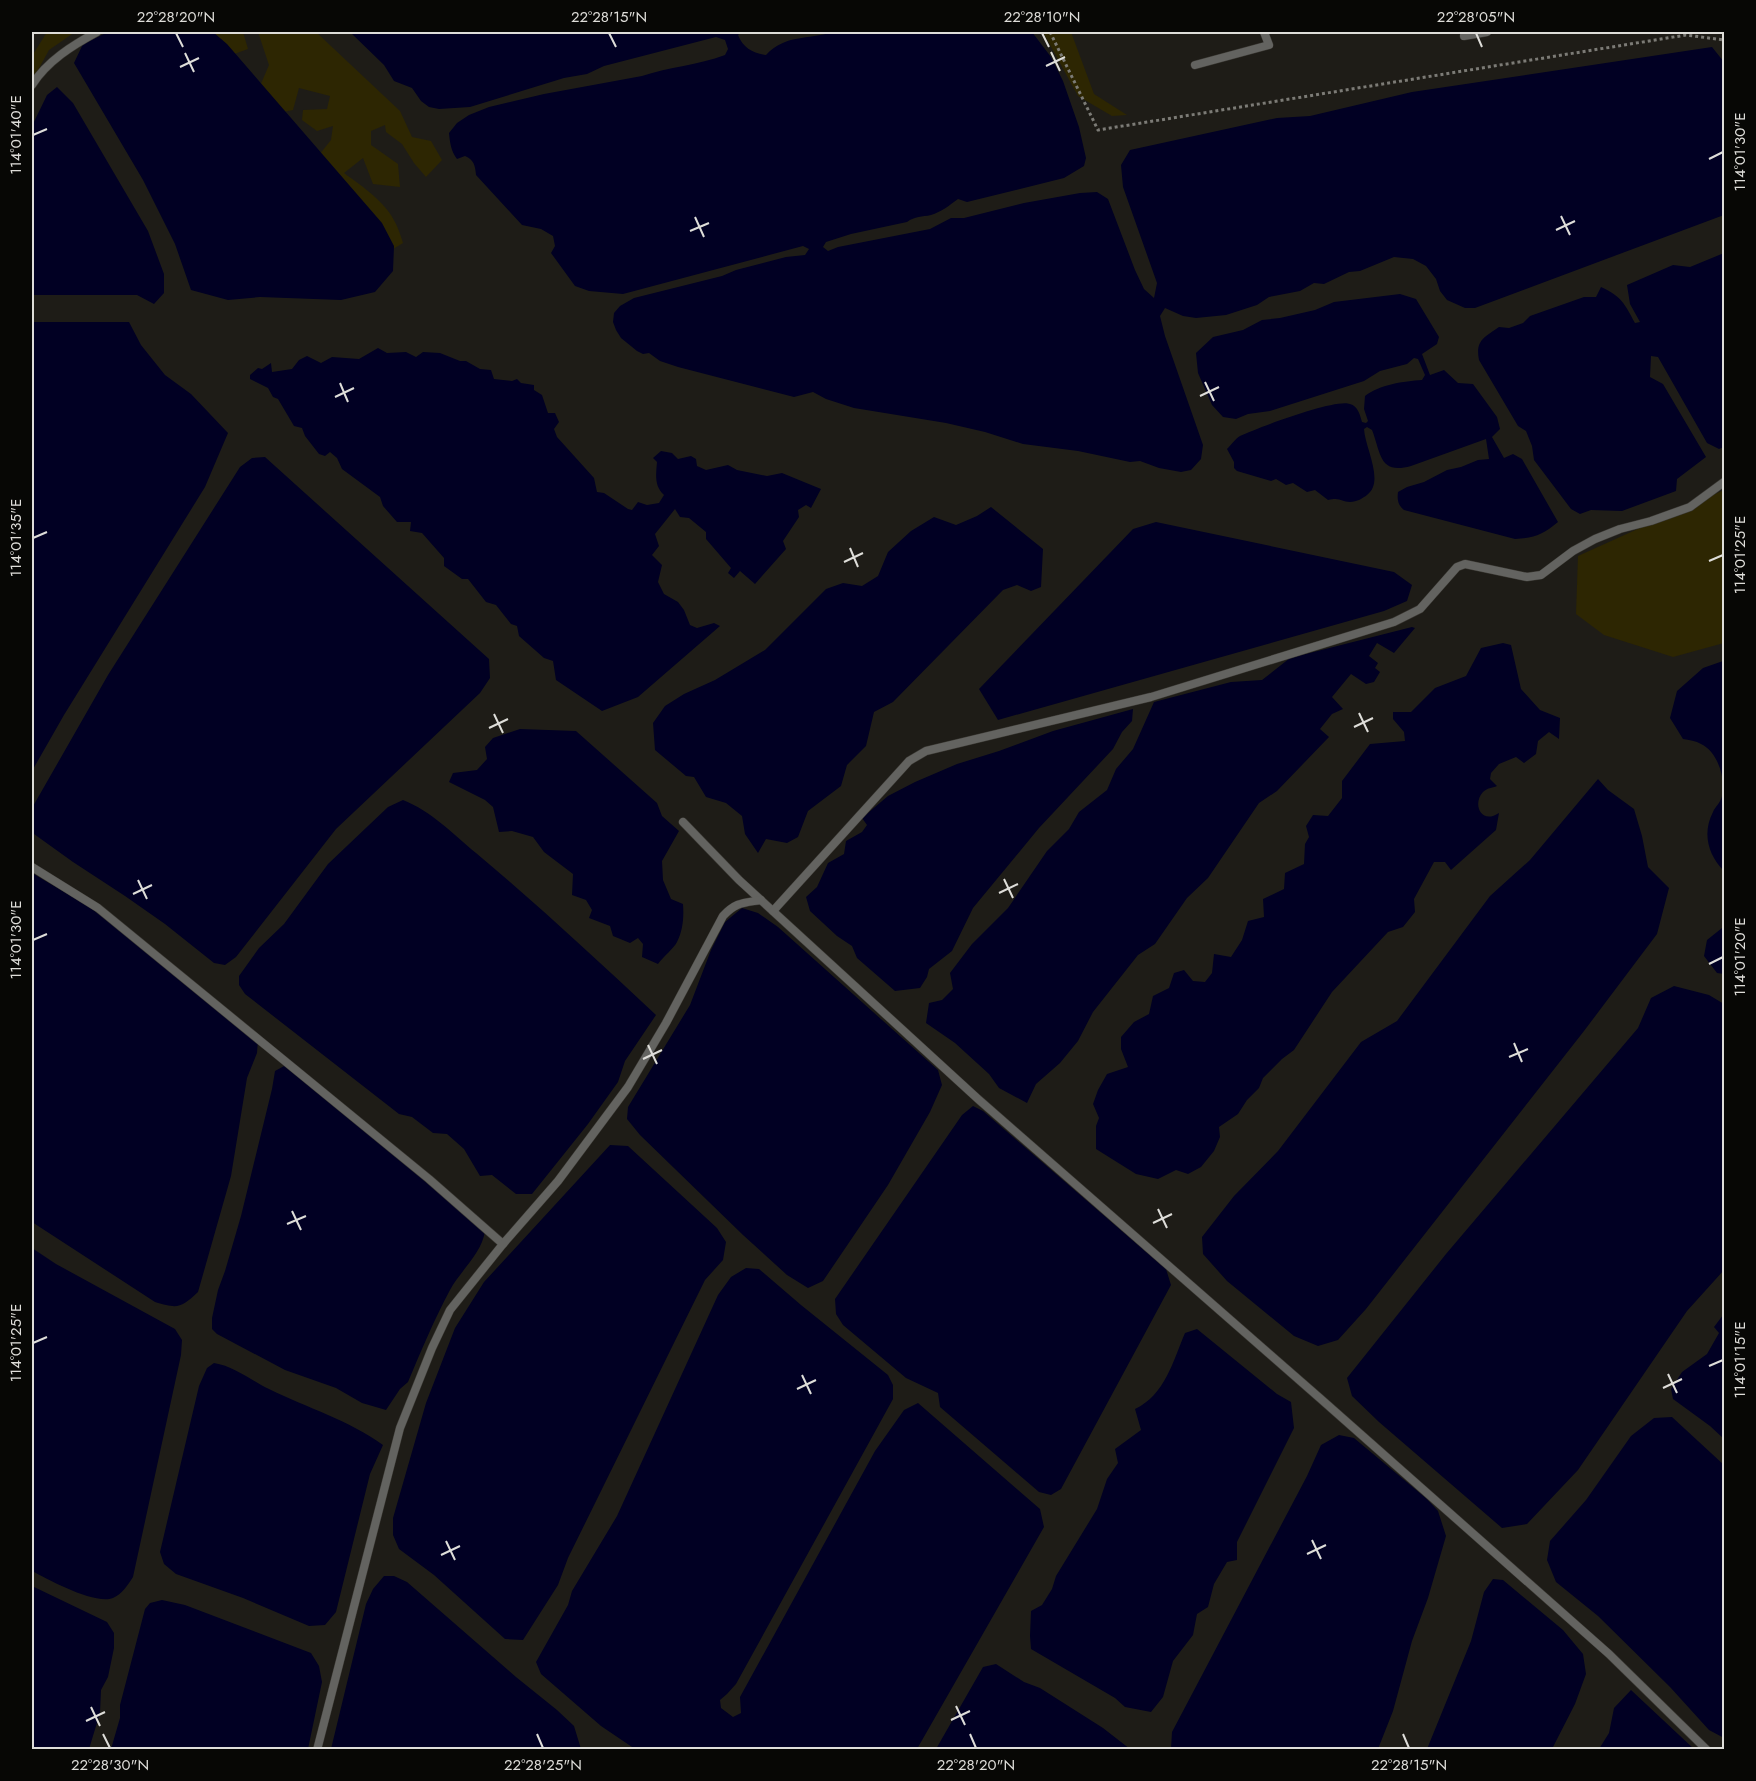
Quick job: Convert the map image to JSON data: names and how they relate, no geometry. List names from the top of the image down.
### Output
{
  "coordinates": [
    "22°28'20\"N",
    "22°28'15\"N",
    "22°28'10\"N",
    "22°28'05\"N",
    "114°01'40\"E",
    "114°01'30\"E",
    "114°01'35\"E",
    "114°01'25\"E",
    "114°01'20\"E",
    "114°01'15\"E",
    "22°28'30\"N",
    "22°28'25\"N"
  ]
}
